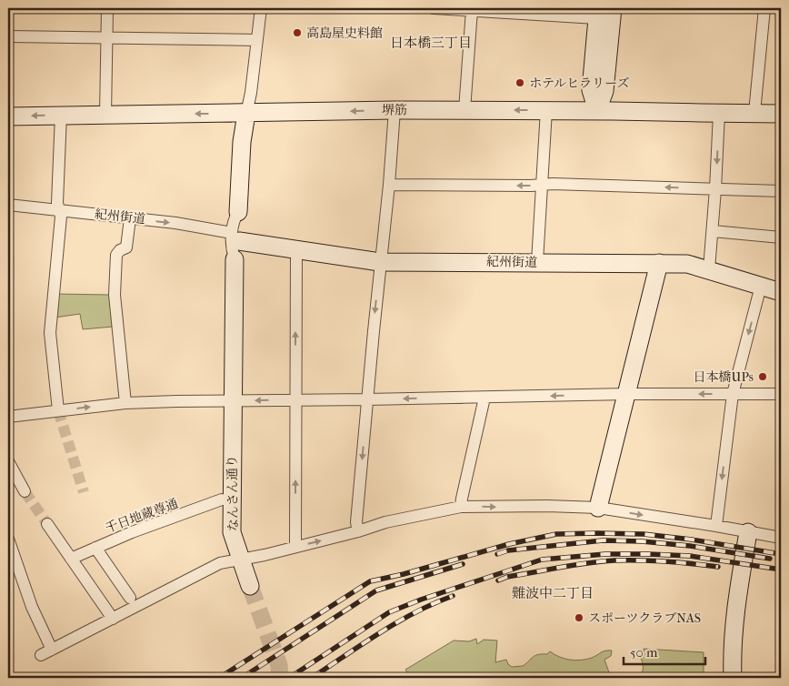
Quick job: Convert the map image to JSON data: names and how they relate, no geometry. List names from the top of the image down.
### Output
{
  "streets": {
    "street": [
      "堺筋",
      "紀州街道",
      "なんさん通り",
      "千日地蔵尊通"
    ]
  },
  "crossings": [
    ["堺筋", "なんさん通り"],
    ["紀州街道", "なんさん通り"]
  ],
  "districts": ["日本橋三丁目", "難波中二丁目"],
  "places": [
    "高島屋史料館",
    "ホテルヒラリーズ",
    "日本橋UPs",
    "スポーツクラブNAS"
  ],
  "scale_bar": "50 m"
}
